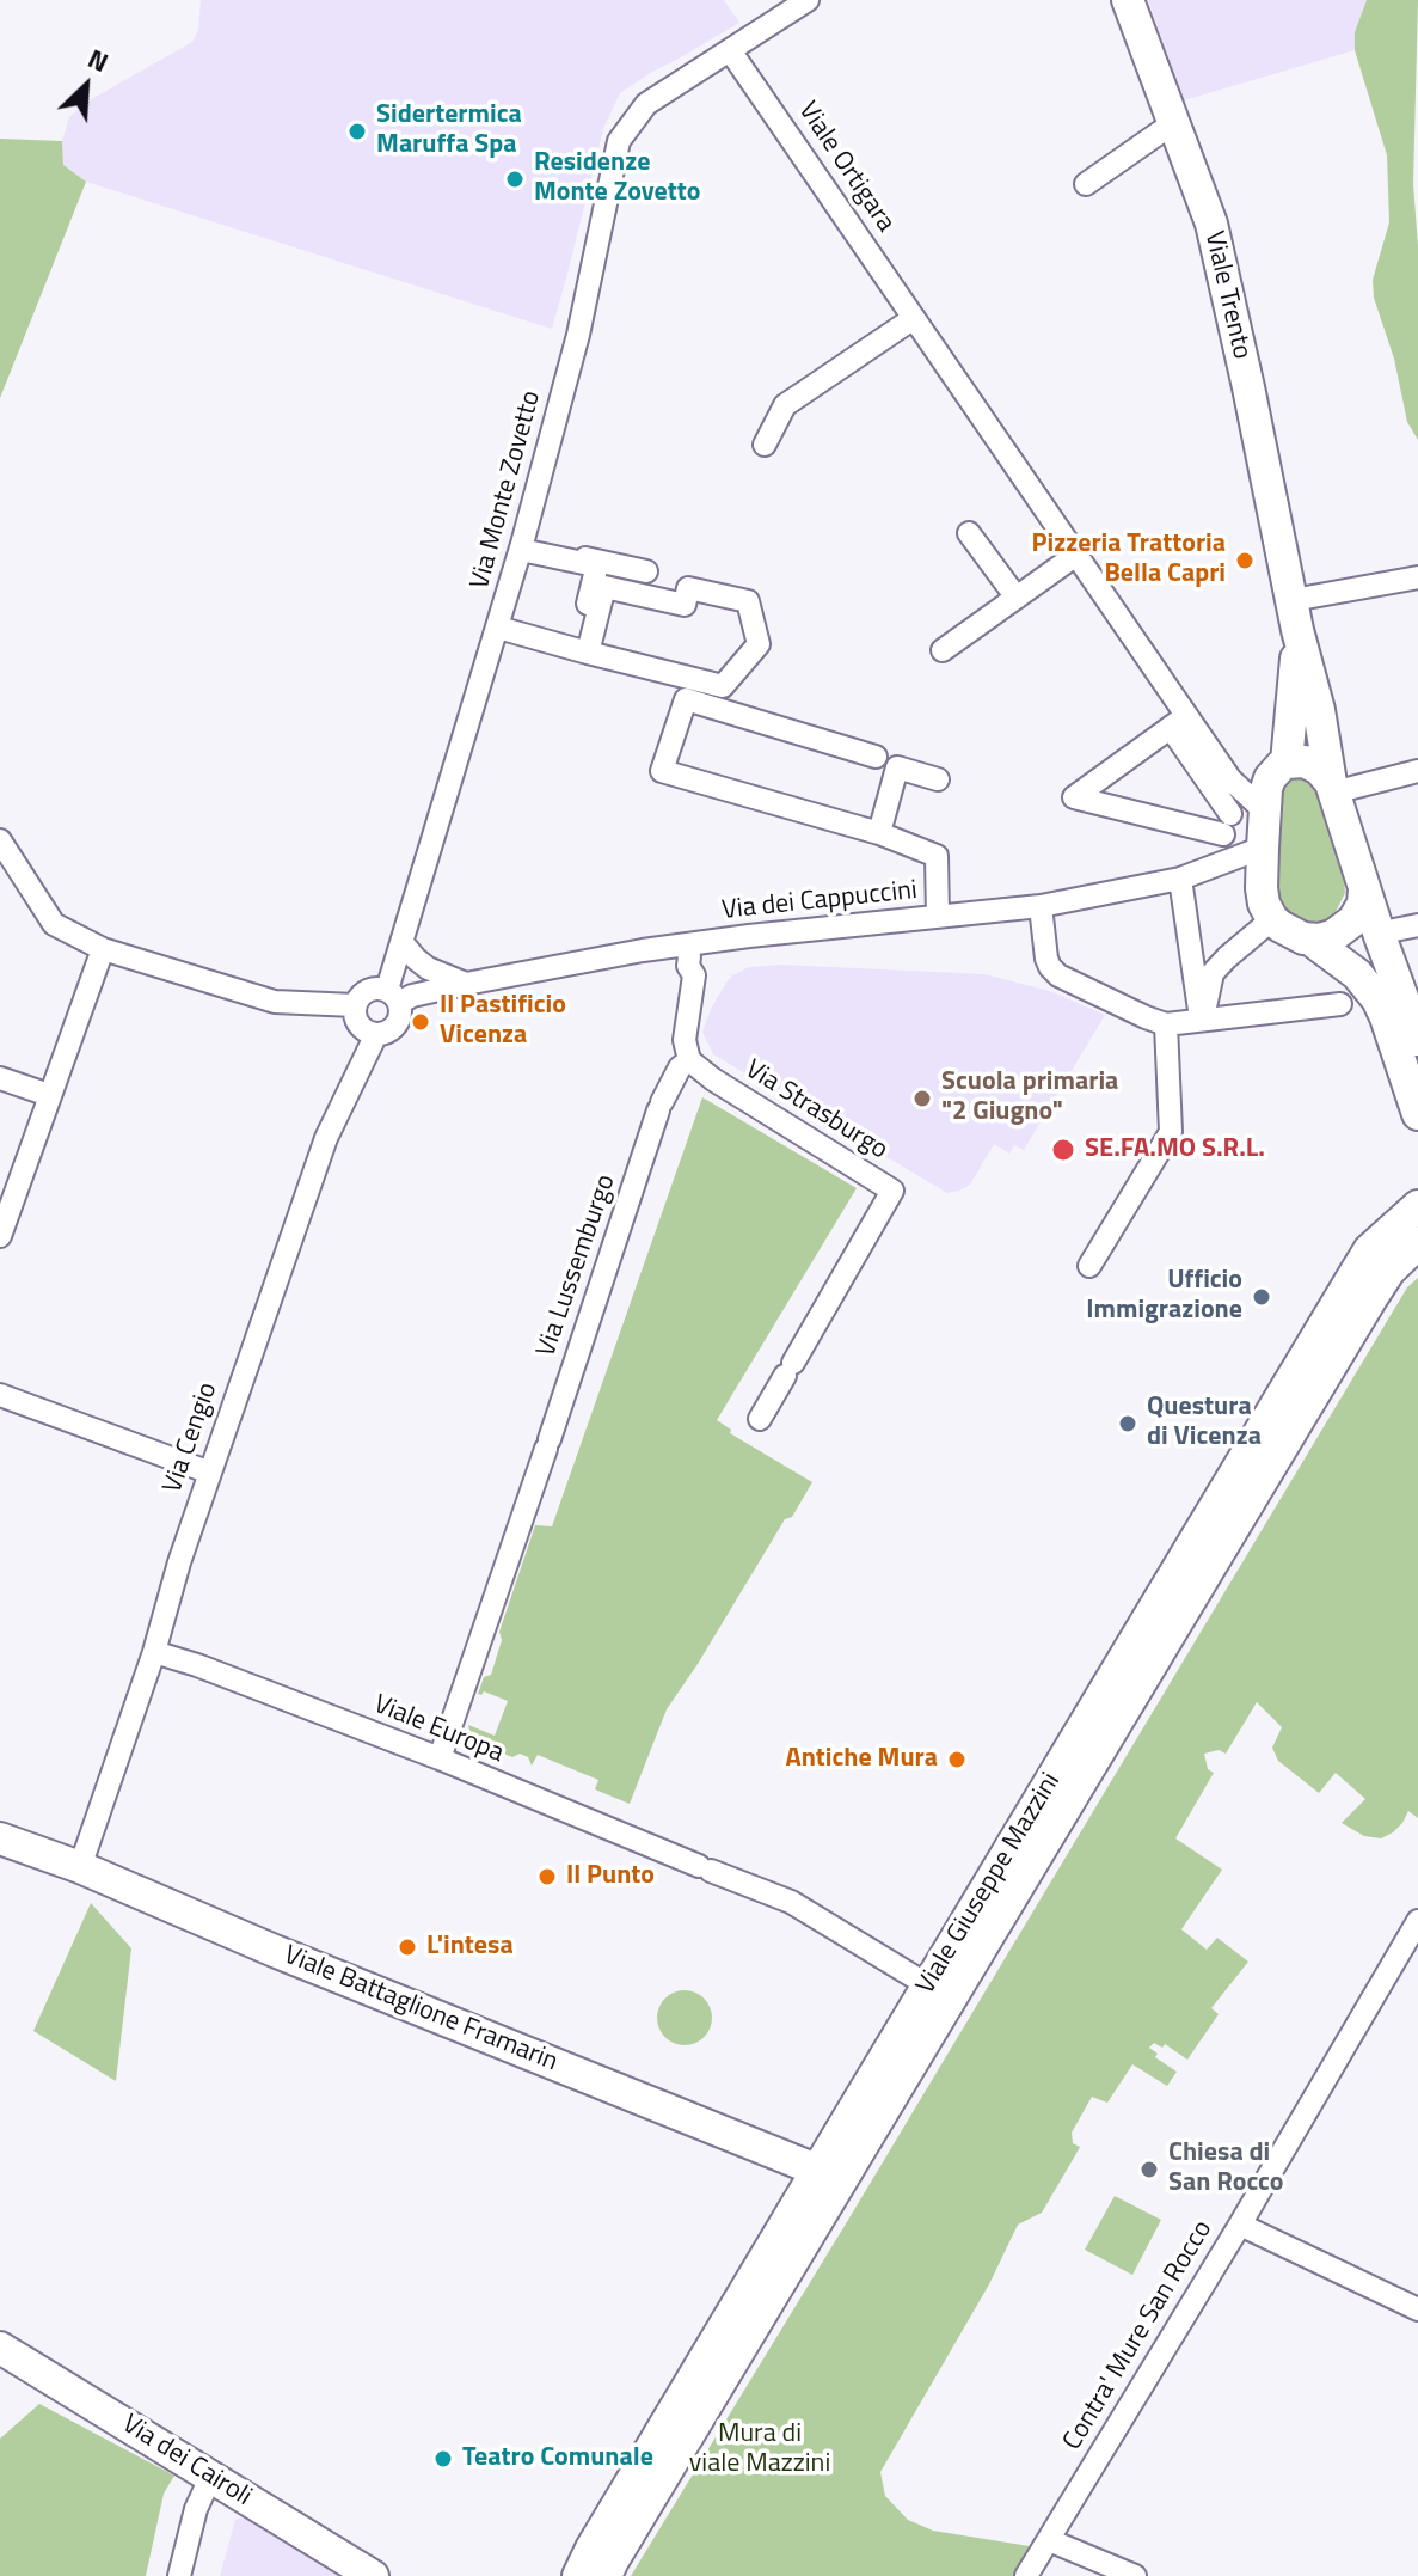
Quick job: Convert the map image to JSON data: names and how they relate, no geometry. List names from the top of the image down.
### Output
{
  "streets": {
    "main road": [
      "Viale Trento",
      "Viale Giuseppe Mazzini",
      "Viale Battaglione Framarin",
      "Via dei Cairoli"
    ],
    "street": [
      "Viale Ortigara",
      "Via Monte Zovetto",
      "Via dei Cappuccini",
      "Via Strasburgo",
      "Via Lussemburgo",
      "Via Cengio",
      "Viale Europa",
      "Contra' Mure San Rocco"
    ]
  },
  "crossings": [
    ["Viale Ortigara", "Via Monte Zovetto"],
    ["Via Monte Zovetto", "Via dei Cappuccini"],
    ["Via Monte Zovetto", "Via Cengio"],
    ["Via dei Cappuccini", "Via Cengio"],
    ["Via Strasburgo", "Via Lussemburgo"],
    ["Via Lussemburgo", "Viale Europa"],
    ["Via Cengio", "Viale Europa"],
    ["Via Cengio", "Viale Battaglione Framarin"],
    ["Viale Europa", "Viale Giuseppe Mazzini"],
    ["Viale Giuseppe Mazzini", "Viale Battaglione Framarin"]
  ],
  "parks": ["Mura di viale Mazzini"],
  "places": [
    "Sidertermica Maruffa Spa",
    "Residenze Monte Zovetto",
    "Pizzeria Trattoria Bella Capri",
    "Il Pastificio Vicenza",
    "Scuola primaria \"2 Giugno\"",
    "SE.FA.MO S.R.L.",
    "Ufficio Immigrazione",
    "Questura di Vicenza",
    "Antiche Mura",
    "Il Punto",
    "L'intesa",
    "Chiesa di San Rocco",
    "Teatro Comunale"
  ],
  "north": "top right"
}
